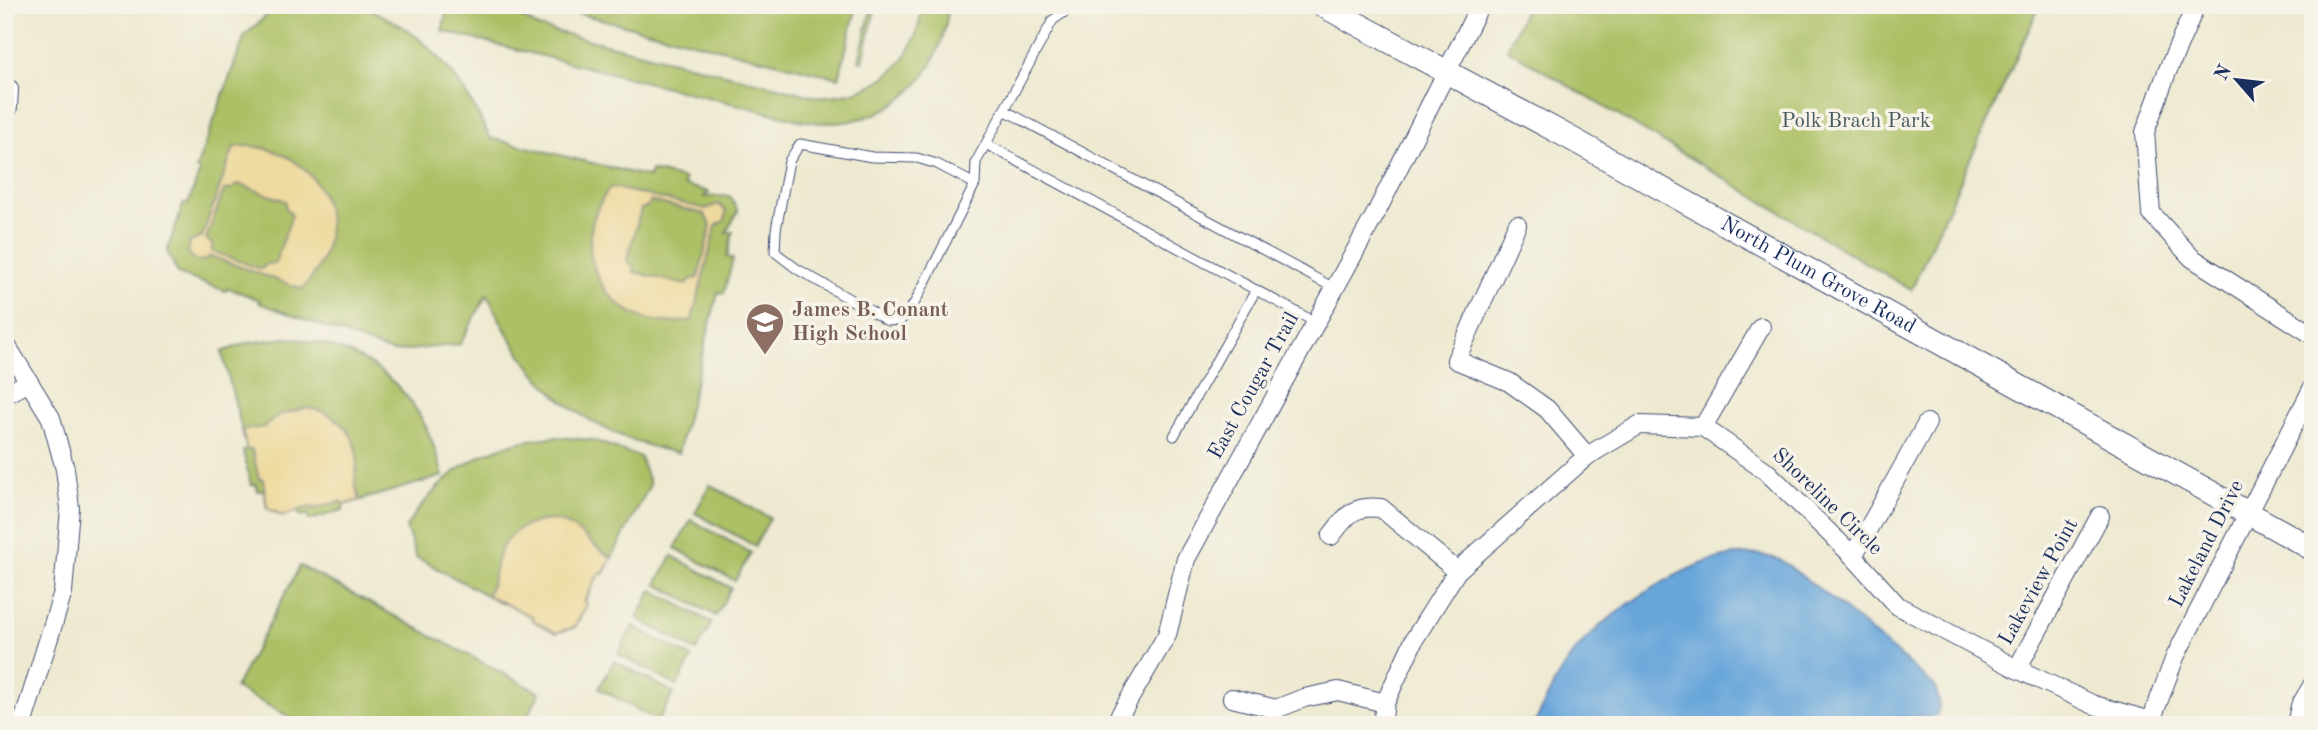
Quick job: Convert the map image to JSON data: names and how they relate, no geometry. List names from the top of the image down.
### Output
{
  "streets": {
    "street": [
      "North Plum Grove Road",
      "East Cougar Trail",
      "Shoreline Circle",
      "Lakeland Drive",
      "Lakeview Point"
    ]
  },
  "crossings": [
    ["North Plum Grove Road", "East Cougar Trail"],
    ["North Plum Grove Road", "Lakeland Drive"],
    ["Shoreline Circle", "Lakeland Drive"],
    ["Shoreline Circle", "Lakeview Point"]
  ],
  "parks": ["Polk Brach Park"],
  "places": {
    "school or university": ["James B. Conant High School"]
  },
  "north": "top left"
}
